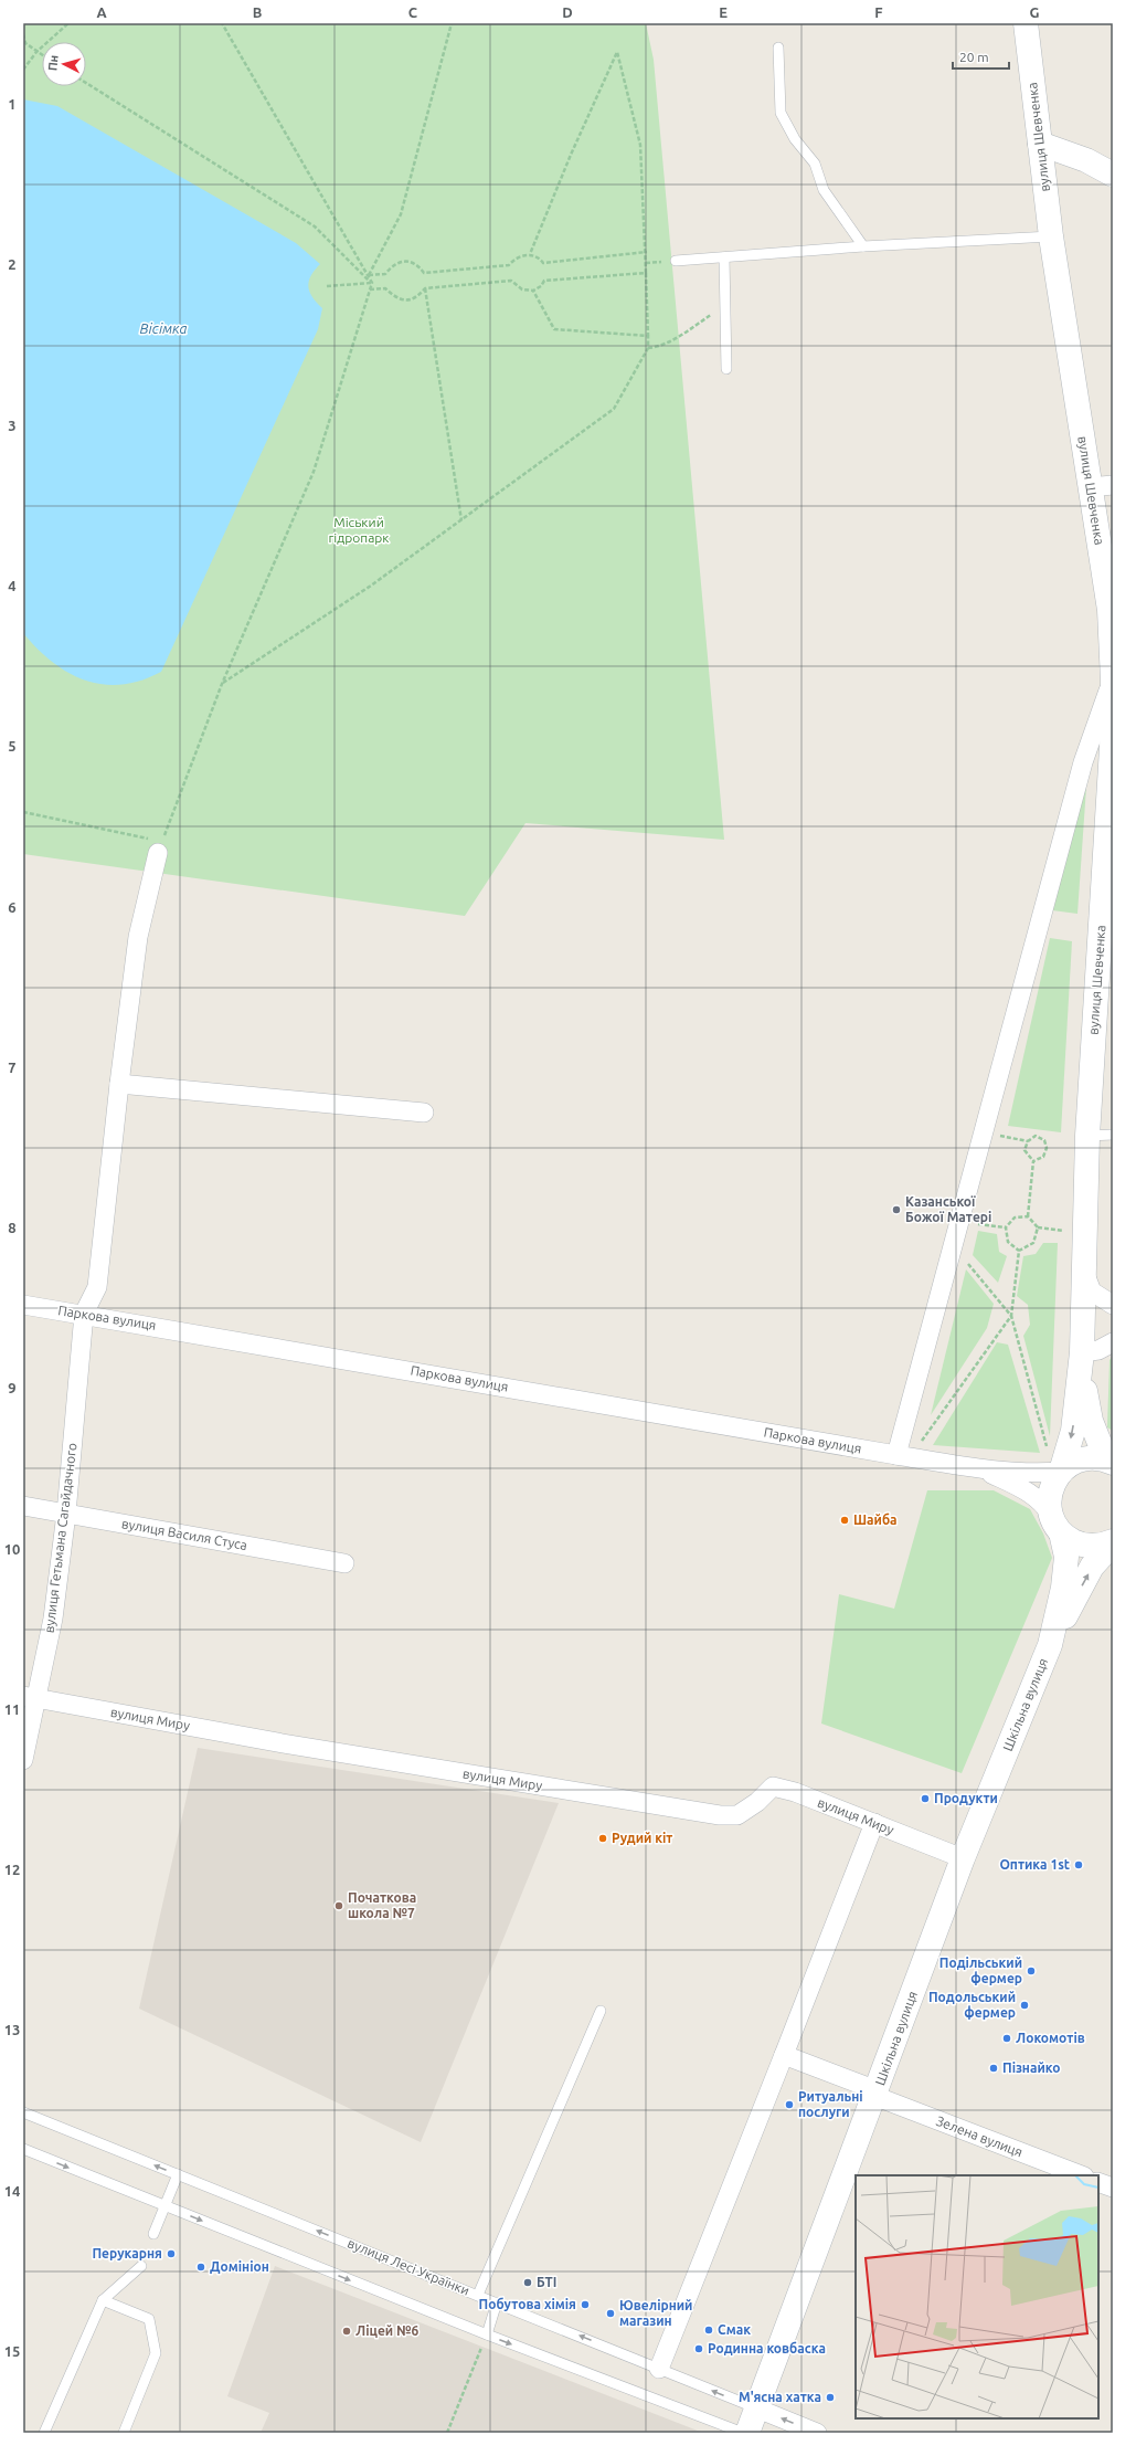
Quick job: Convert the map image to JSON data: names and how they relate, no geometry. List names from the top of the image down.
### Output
{
  "streets": {
    "main road": ["вулиця Шевченка", "Шкільна вулиця"],
    "street": [
      "Паркова вулиця",
      "вулиця Василя Стуса",
      "вулиця Гетьмана Сагайдачного",
      "вулиця Миру",
      "Зелена вулиця",
      "вулиця Лесі Українки"
    ]
  },
  "crossings": [
    ["вулиця Шевченка", "Шкільна вулиця"],
    ["Паркова вулиця", "вулиця Гетьмана Сагайдачного"],
    ["вулиця Василя Стуса", "вулиця Гетьмана Сагайдачного"],
    ["вулиця Гетьмана Сагайдачного", "вулиця Миру"],
    ["Шкільна вулиця", "вулиця Миру"],
    ["Шкільна вулиця", "Зелена вулиця"],
    ["Шкільна вулиця", "вулиця Лесі Українки"]
  ],
  "water": ["Вісімка"],
  "parks": ["Міський гідропарк"],
  "places": [
    "Казанської Божої Матері",
    "Шайба",
    "Продукти",
    "Рудий кіт",
    "Оптика 1st",
    "Початкова школа №7",
    "Подільський фермер",
    "Подольський фермер",
    "Локомотiв",
    "Пiзнайко",
    "Ритуальнi послуги",
    "Перукарня",
    "Домiнiон",
    "БТI",
    "Побутова хiмiя",
    "Ювелiрний магазин",
    "Смак",
    "Ліцей №6",
    "Родинна ковбаска",
    "М'ясна хатка"
  ],
  "scale_bar": "20 m",
  "north": "left",
  "grid": {
    "columns": [
      "A",
      "B",
      "C",
      "D",
      "E",
      "F",
      "G"
    ],
    "rows": [
      "1",
      "2",
      "3",
      "4",
      "5",
      "6",
      "7",
      "8",
      "9",
      "10",
      "11",
      "12",
      "13",
      "14",
      "15"
    ]
  }
}
